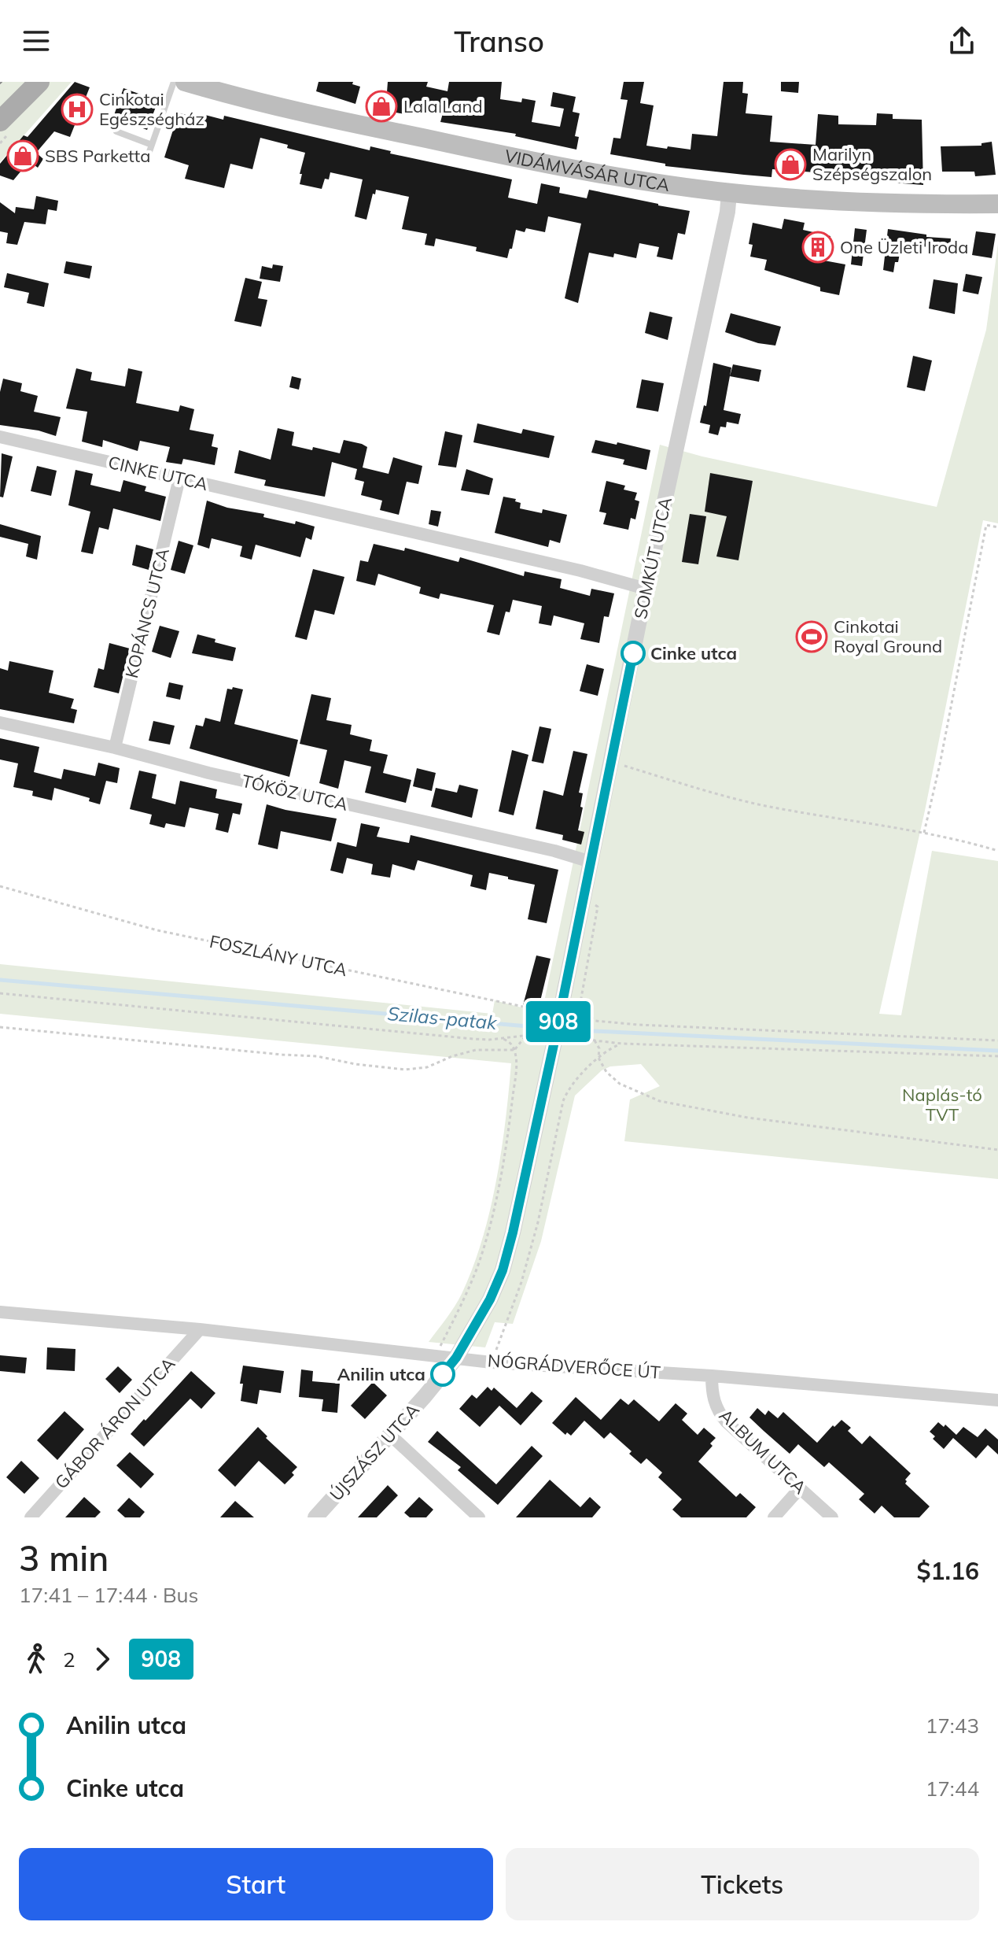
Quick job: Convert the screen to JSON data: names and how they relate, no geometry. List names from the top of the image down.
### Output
{
  "streets": {
    "main road": ["VIDÁMVÁSÁR UTCA"],
    "street": [
      "CINKE UTCA",
      "SOMKÚT UTCA",
      "KOPÁNCS UTCA",
      "TÓKÖZ UTCA",
      "NÓGRÁDVERŐCE ÚT",
      "GÁBOR ÁRON UTCA",
      "ALBUM UTCA",
      "ÚJSZÁSZ UTCA"
    ],
    "path": ["FOSZLÁNY UTCA"]
  },
  "crossings": [
    ["VIDÁMVÁSÁR UTCA", "SOMKÚT UTCA"],
    ["CINKE UTCA", "SOMKÚT UTCA"],
    ["CINKE UTCA", "KOPÁNCS UTCA"],
    ["SOMKÚT UTCA", "TÓKÖZ UTCA"],
    ["SOMKÚT UTCA", "FOSZLÁNY UTCA"],
    ["SOMKÚT UTCA", "NÓGRÁDVERŐCE ÚT"],
    ["SOMKÚT UTCA", "ÚJSZÁSZ UTCA"],
    ["KOPÁNCS UTCA", "TÓKÖZ UTCA"],
    ["NÓGRÁDVERŐCE ÚT", "GÁBOR ÁRON UTCA"],
    ["NÓGRÁDVERŐCE ÚT", "ALBUM UTCA"],
    ["NÓGRÁDVERŐCE ÚT", "ÚJSZÁSZ UTCA"]
  ],
  "water": ["Szilas-patak"],
  "parks": ["Naplás-tó TVT"],
  "places": {
    "shop": ["Lala Land", "SBS Parketta", "Marilyn Szépségszalon"],
    "hospital": ["Cinkotai Egészségház"],
    "building": ["One Üzleti Iroda"],
    "sports": ["Cinkotai Royal Ground"],
    "other": ["Cinke utca", "Anilin utca"]
  },
  "lines": ["bus line 908"],
  "page": {
    "header": "Transo",
    "on_map": "908",
    "heading": ["3 min", "17:41 – 17:44 · Bus", "$1.16"],
    "legs": ["2", "908"],
    "list": [
      {
        "name": "Anilin utca",
        "value": "17:43"
      },
      {
        "name": "Cinke utca",
        "value": "17:44"
      }
    ],
    "buttons": ["Start", "Tickets"]
  }
}
